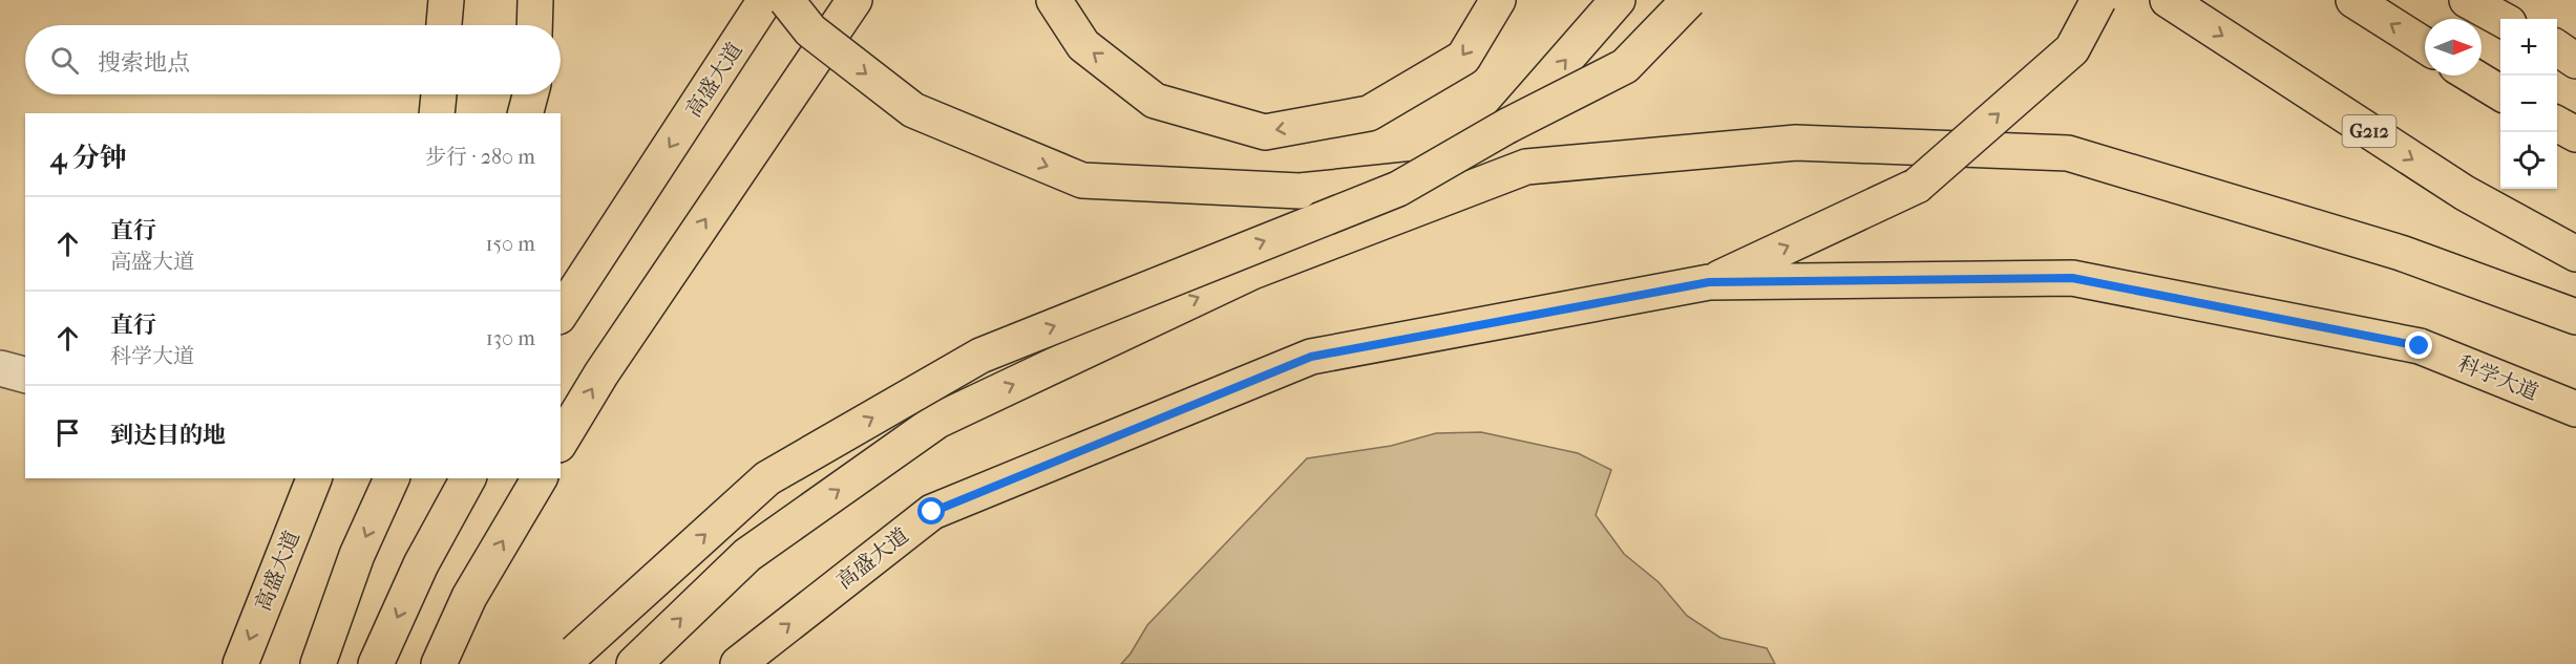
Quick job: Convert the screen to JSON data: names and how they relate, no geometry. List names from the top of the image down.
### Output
{
  "streets": {
    "main road": ["高盛大道", "G212", "科学大道"]
  },
  "crossings": [
    ["高盛大道", "科学大道"]
  ],
  "north": "right",
  "page": {
    "map_buttons": ["+", "−"],
    "search": "搜索地点",
    "heading": ["4 分钟", "步行 · 280 m"],
    "list": [
      ["直行", "高盛大道", "150 m"],
      ["直行", "科学大道", "130 m"],
      "到达目的地"
    ]
  }
}
